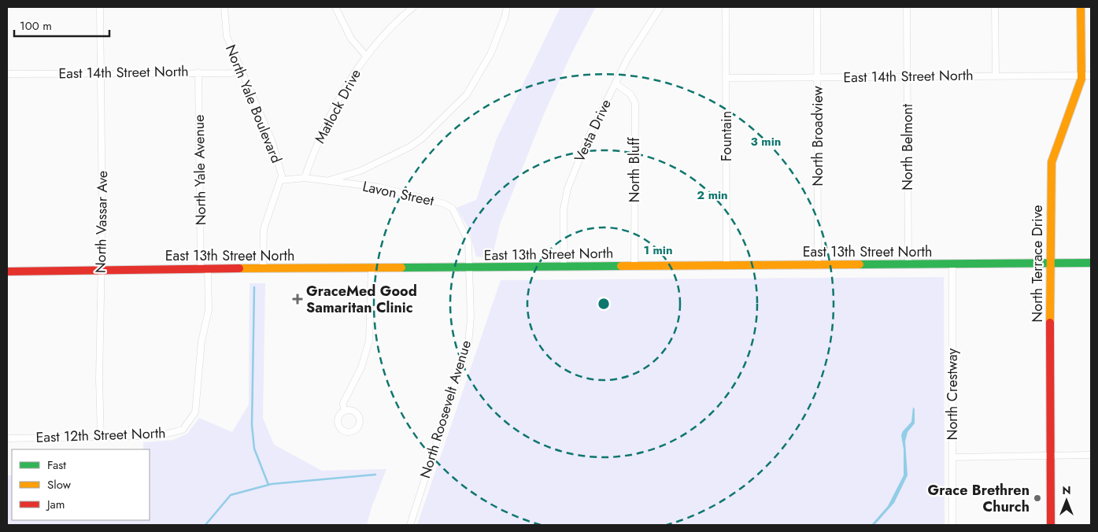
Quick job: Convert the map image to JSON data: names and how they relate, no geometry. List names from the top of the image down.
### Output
{
  "streets": {
    "main road": ["East 13th Street North", "North Terrace Drive"],
    "street": [
      "East 14th Street North",
      "North Yale Boulevard",
      "Matlock Drive",
      "Vesta Drive",
      "Fountain",
      "North Broadview",
      "North Belmont",
      "North Yale Avenue",
      "North Bluff",
      "Lavon Street",
      "North Vassar Ave",
      "North Crestway",
      "North Roosevelt Avenue",
      "East 12th Street North"
    ]
  },
  "crossings": [
    ["East 14th Street North", "North Yale Boulevard"],
    ["East 14th Street North", "Fountain"],
    ["East 14th Street North", "North Broadview"],
    ["East 14th Street North", "North Belmont"],
    ["East 14th Street North", "North Yale Avenue"],
    ["East 14th Street North", "North Vassar Ave"],
    ["East 14th Street North", "North Terrace Drive"],
    ["North Yale Boulevard", "Lavon Street"],
    ["North Yale Boulevard", "East 13th Street North"],
    ["Matlock Drive", "Lavon Street"],
    ["Vesta Drive", "North Bluff"],
    ["Vesta Drive", "East 13th Street North"],
    ["Fountain", "East 13th Street North"],
    ["North Broadview", "East 13th Street North"],
    ["North Belmont", "East 13th Street North"],
    ["North Yale Avenue", "East 13th Street North"],
    ["North Yale Avenue", "East 12th Street North"],
    ["North Bluff", "East 13th Street North"],
    ["Lavon Street", "East 13th Street North"],
    ["Lavon Street", "North Roosevelt Avenue"],
    ["North Vassar Ave", "East 13th Street North"],
    ["North Vassar Ave", "East 12th Street North"],
    ["East 13th Street North", "North Terrace Drive"],
    ["East 13th Street North", "North Crestway"],
    ["East 13th Street North", "North Roosevelt Avenue"]
  ],
  "places": {
    "health": ["GraceMed Good Samaritan Clinic"],
    "other": ["Grace Brethren Church"]
  },
  "legend": ["Fast", "Slow", "Jam"],
  "scale_bar": "100 m",
  "north": "top",
  "rings": ["3 min", "2 min", "1 min"]
}
